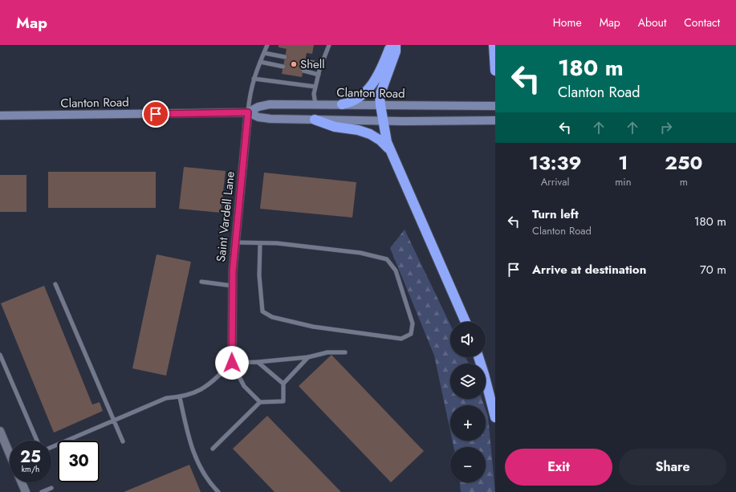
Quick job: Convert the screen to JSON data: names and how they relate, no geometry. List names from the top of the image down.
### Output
{
  "streets": {
    "main road": ["Clanton Road"],
    "street": ["Saint Vardell Lane"]
  },
  "crossings": [
    ["Clanton Road", "Saint Vardell Lane"]
  ],
  "places": ["Shell"],
  "page": {
    "header": "Map",
    "nav": [
      "Home",
      "Map",
      "About",
      "Contact"
    ],
    "turn": ["180 m", "Clanton Road"],
    "eta": [
      "13:39",
      "Arrival",
      "1",
      "min",
      "250",
      "m"
    ],
    "list": [
      {
        "name": "Turn left",
        "note": "Clanton Road",
        "value": "180 m"
      },
      {
        "name": "Arrive at destination",
        "value": "70 m"
      }
    ],
    "map_buttons": ["+", "−"],
    "speed": "25 km/h",
    "limit": "30",
    "buttons": ["Exit", "Share"]
  }
}
